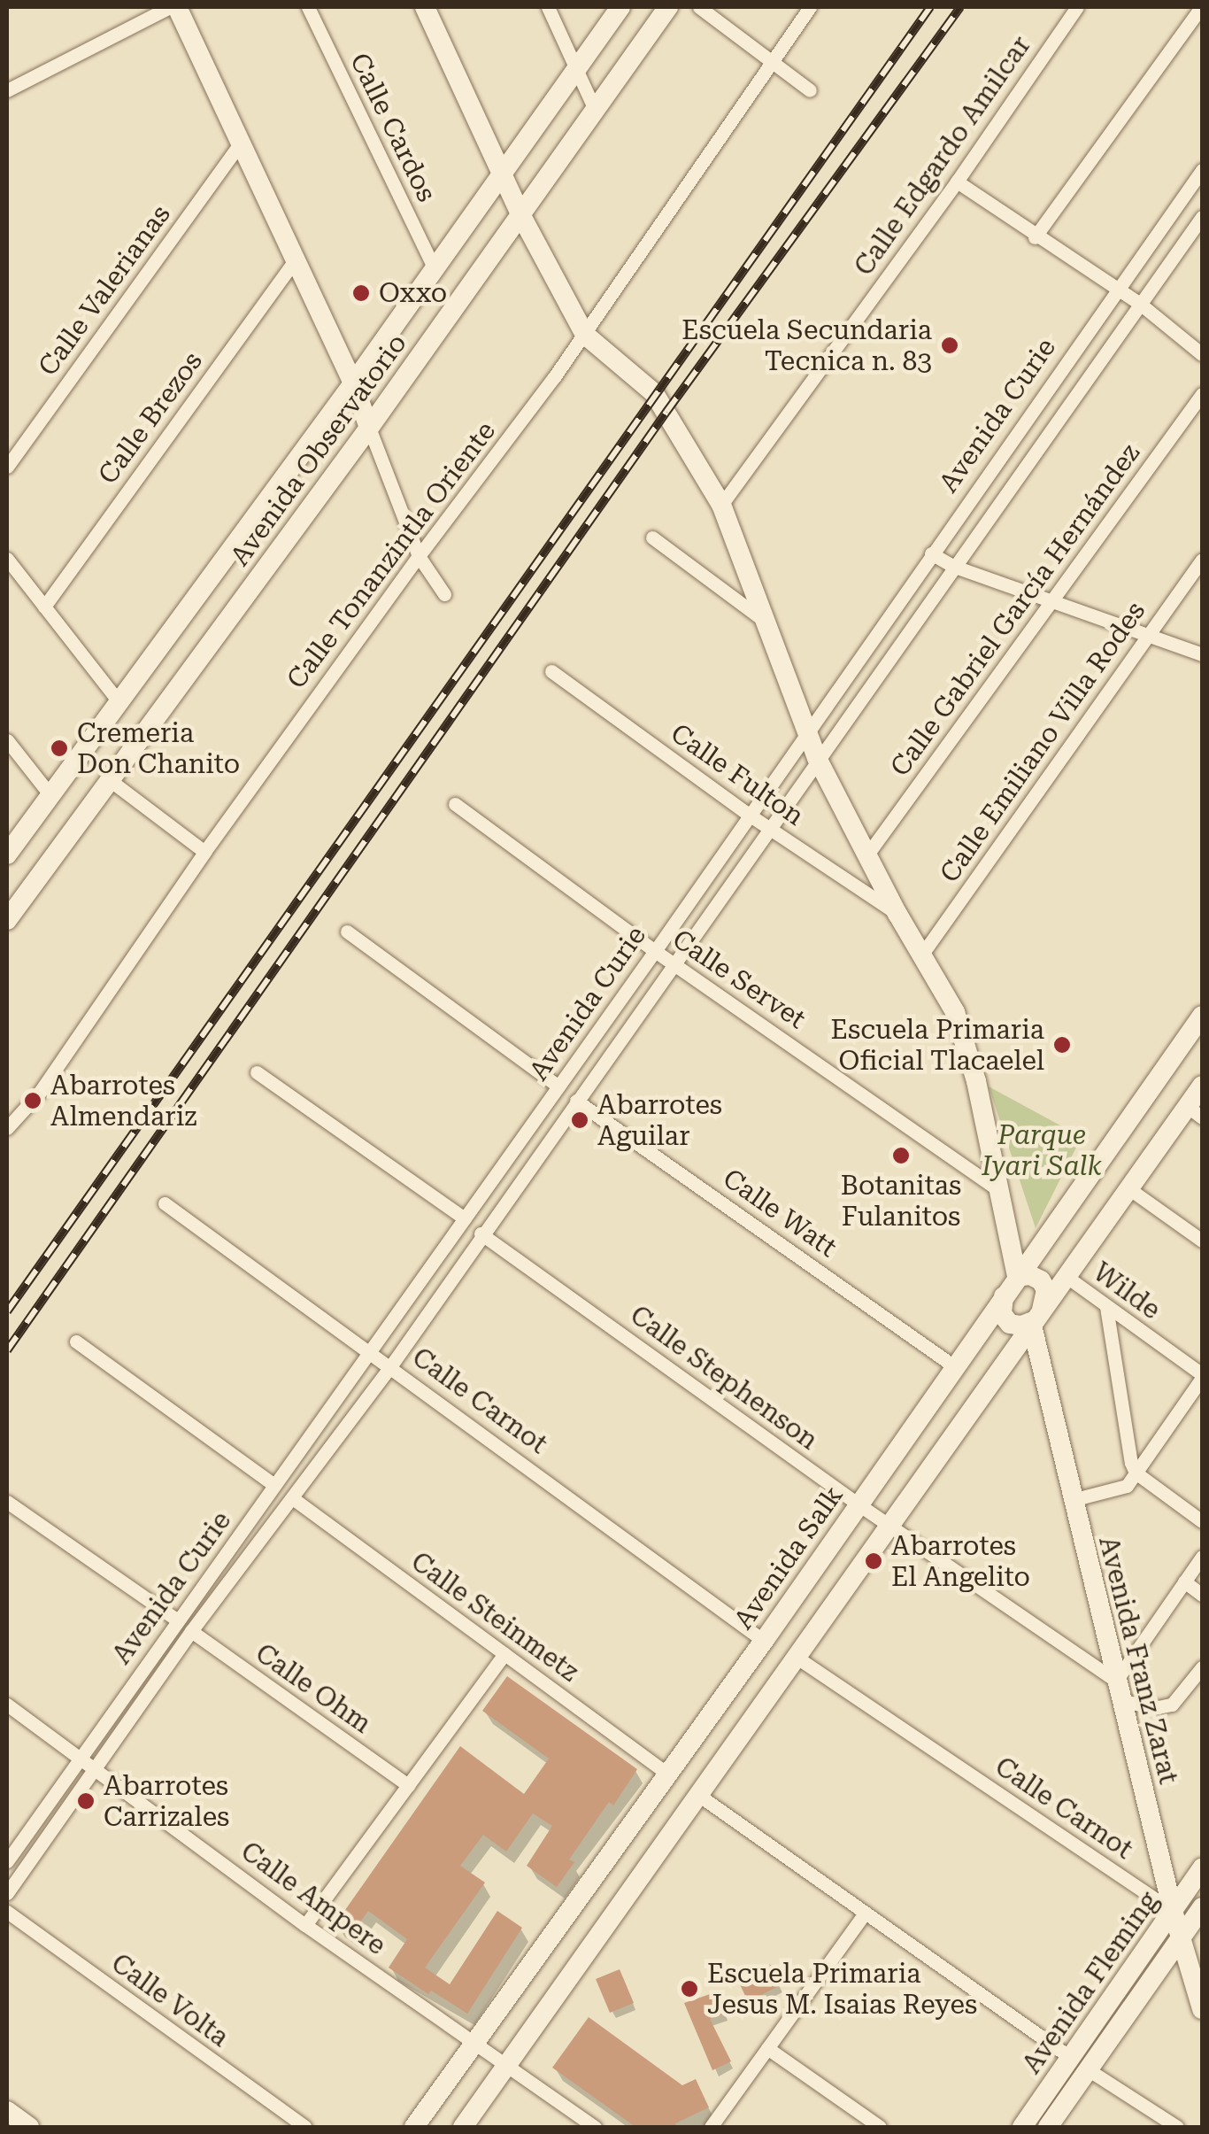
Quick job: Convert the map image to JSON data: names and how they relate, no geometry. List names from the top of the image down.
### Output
{
  "streets": {
    "main road": [
      "Avenida Observatorio",
      "Avenida Salk",
      "Avenida Franz Zarat",
      "Avenida Fleming"
    ],
    "street": [
      "Calle Cardos",
      "Calle Edgardo Amilcar",
      "Calle Valerianas",
      "Avenida Curie",
      "Calle Brezos",
      "Calle Tonanzintla Oriente",
      "Calle Gabriel García Hernández",
      "Calle Emiliano Villa Rodes",
      "Calle Fulton",
      "Calle Servet",
      "Calle Watt",
      "Wilde",
      "Calle Stephenson",
      "Calle Carnot",
      "Calle Steinmetz",
      "Calle Ohm",
      "Calle Ampere",
      "Calle Volta"
    ]
  },
  "crossings": [
    ["Calle Cardos", "Avenida Observatorio"],
    ["Avenida Curie", "Calle Fulton"],
    ["Avenida Curie", "Calle Servet"],
    ["Avenida Curie", "Calle Watt"],
    ["Avenida Curie", "Calle Stephenson"],
    ["Avenida Curie", "Calle Carnot"],
    ["Avenida Curie", "Calle Steinmetz"],
    ["Avenida Curie", "Calle Ohm"],
    ["Avenida Curie", "Calle Ampere"],
    ["Calle Watt", "Avenida Salk"],
    ["Calle Stephenson", "Avenida Salk"],
    ["Calle Stephenson", "Avenida Franz Zarat"],
    ["Calle Carnot", "Avenida Salk"],
    ["Calle Carnot", "Avenida Franz Zarat"],
    ["Calle Carnot", "Avenida Fleming"],
    ["Avenida Salk", "Calle Steinmetz"],
    ["Avenida Salk", "Avenida Franz Zarat"],
    ["Avenida Salk", "Calle Ampere"],
    ["Avenida Franz Zarat", "Avenida Fleming"]
  ],
  "parks": ["Parque Iyari Salk"],
  "places": [
    "Oxxo",
    "Escuela Secundaria Tecnica n. 83",
    "Cremeria Don Chanito",
    "Escuela Primaria Oficial Tlacaelel",
    "Abarrotes Almendariz",
    "Abarrotes Aguilar",
    "Botanitas Fulanitos",
    "Abarrotes El Angelito",
    "Abarrotes Carrizales",
    "Escuela Primaria Jesus M. Isaias Reyes"
  ]
}
